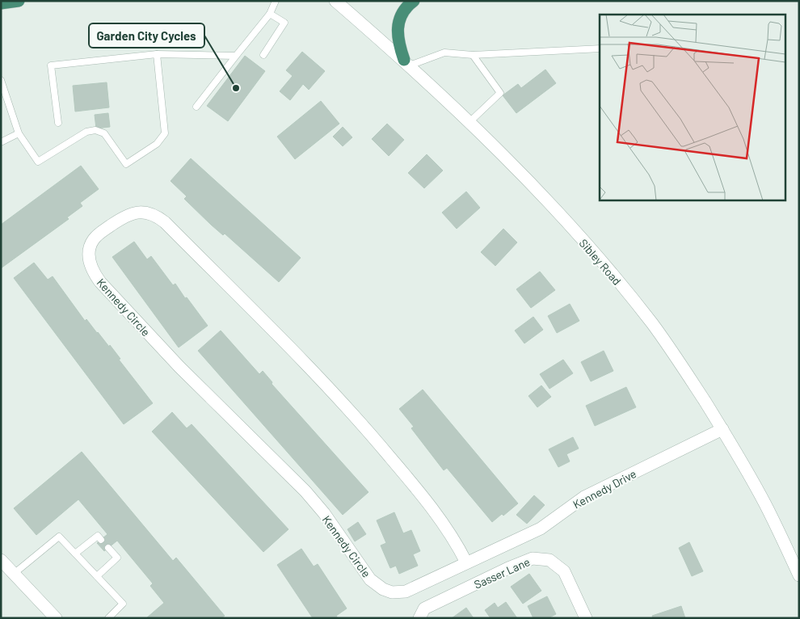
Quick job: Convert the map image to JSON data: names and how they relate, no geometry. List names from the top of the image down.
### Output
{
  "streets": {
    "street": [
      "Sibley Road",
      "Kennedy Circle",
      "Kennedy Drive",
      "Sasser Lane"
    ]
  },
  "crossings": [
    ["Sibley Road", "Kennedy Drive"],
    ["Kennedy Circle", "Kennedy Drive"]
  ],
  "places": ["Garden City Cycles"]
}
